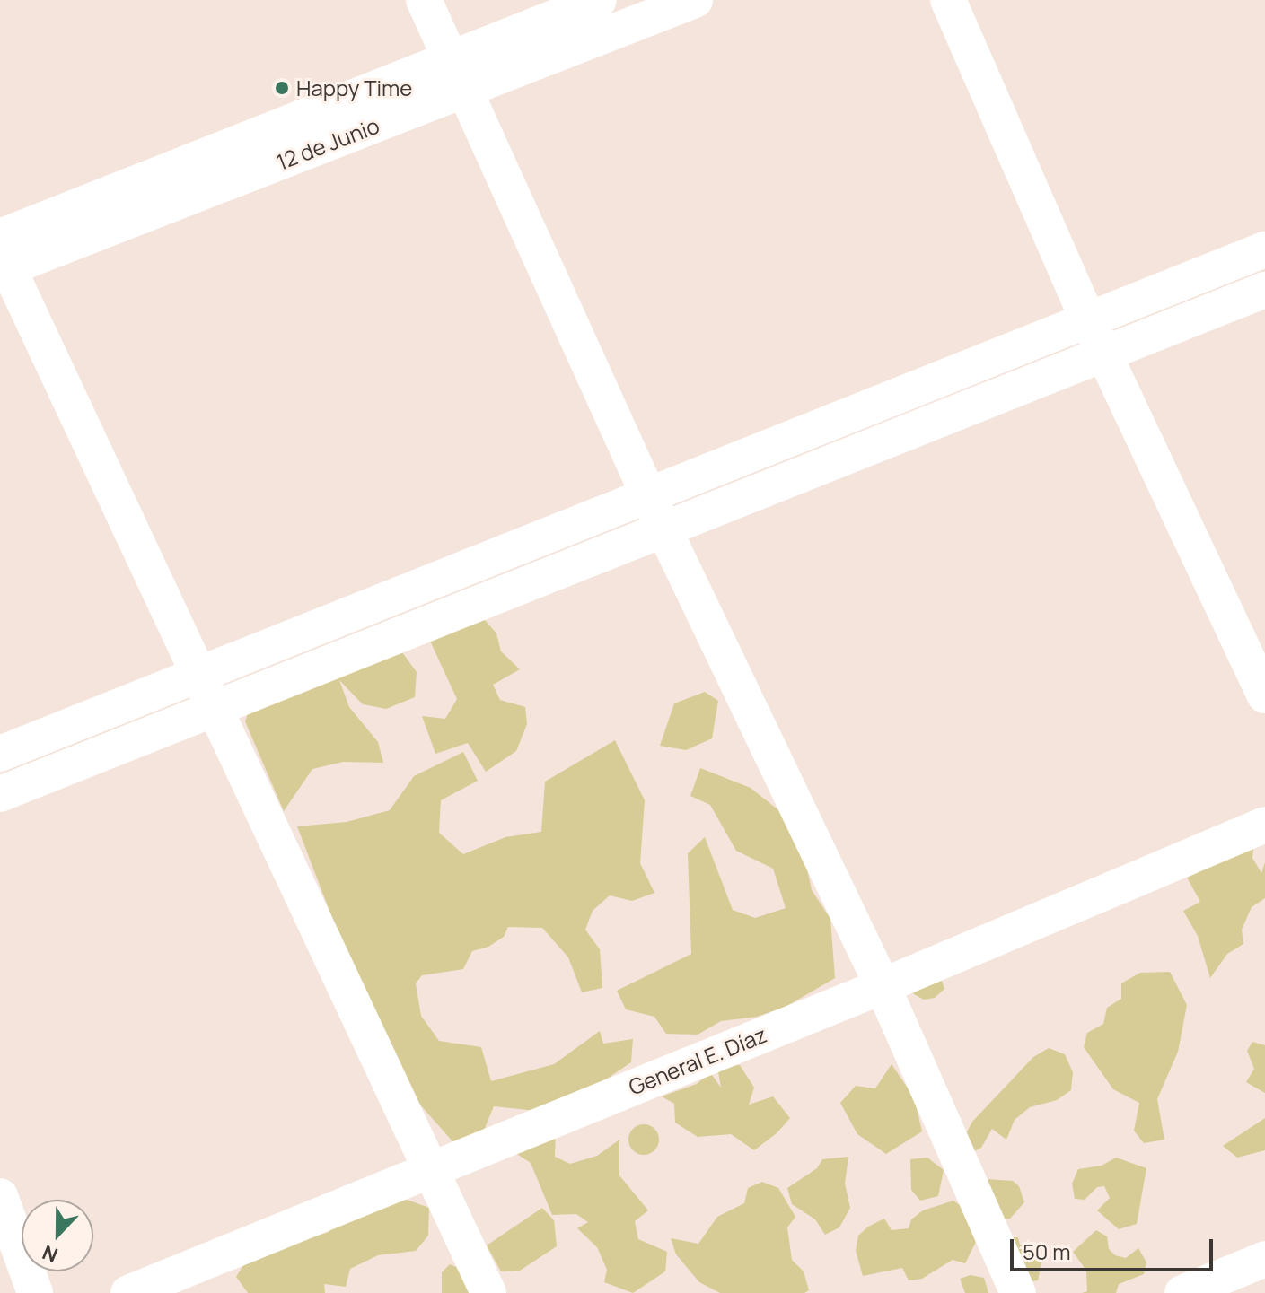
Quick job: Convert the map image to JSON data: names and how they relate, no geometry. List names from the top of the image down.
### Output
{
  "streets": {
    "street": ["12 de Junio", "General E. Díaz"]
  },
  "places": ["Happy Time"],
  "scale_bar": "50 m",
  "north": "bottom"
}
